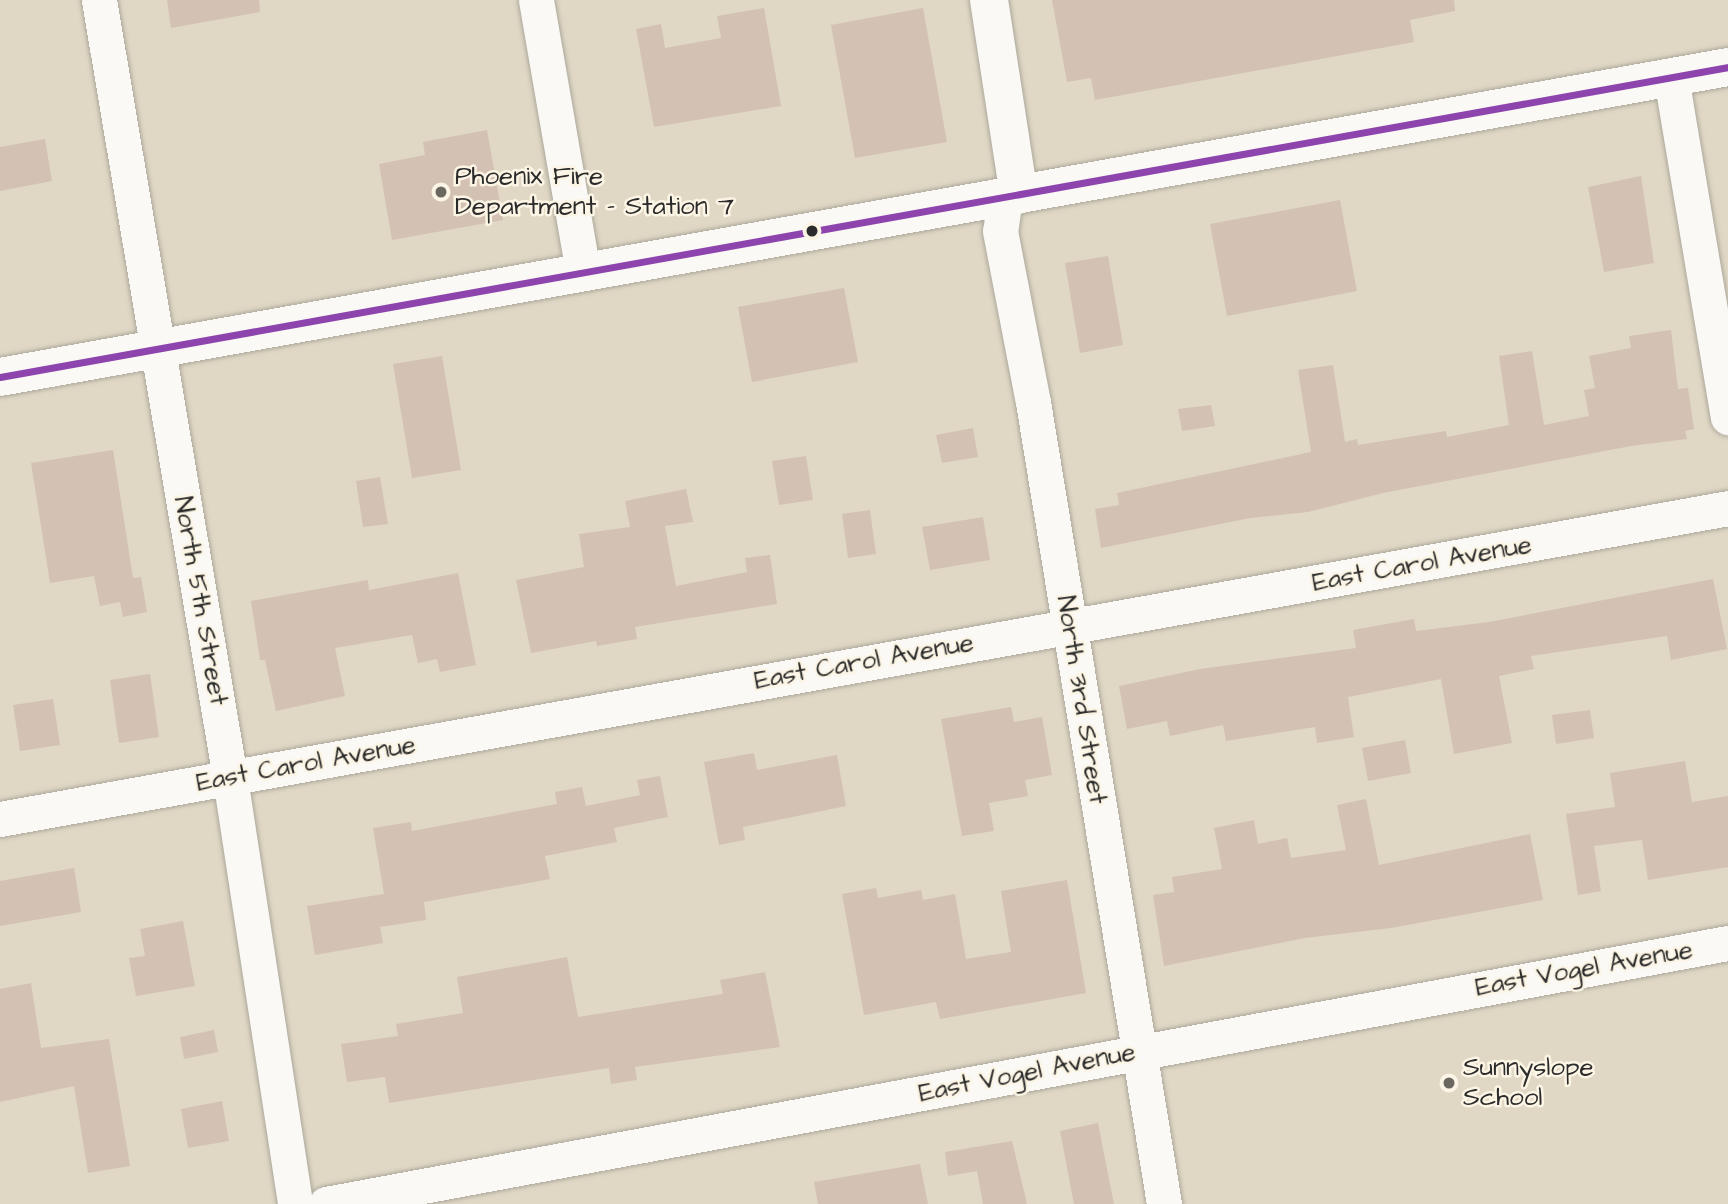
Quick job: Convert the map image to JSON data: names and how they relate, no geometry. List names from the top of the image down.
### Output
{
  "streets": {
    "street": [
      "East Carol Avenue",
      "North 5th Street",
      "North 3rd Street",
      "East Vogel Avenue"
    ]
  },
  "crossings": [
    ["East Carol Avenue", "North 5th Street"],
    ["East Carol Avenue", "North 3rd Street"],
    ["North 3rd Street", "East Vogel Avenue"]
  ],
  "places": ["Phoenix Fire Department - Station 7", "Sunnyslope School"]
}
